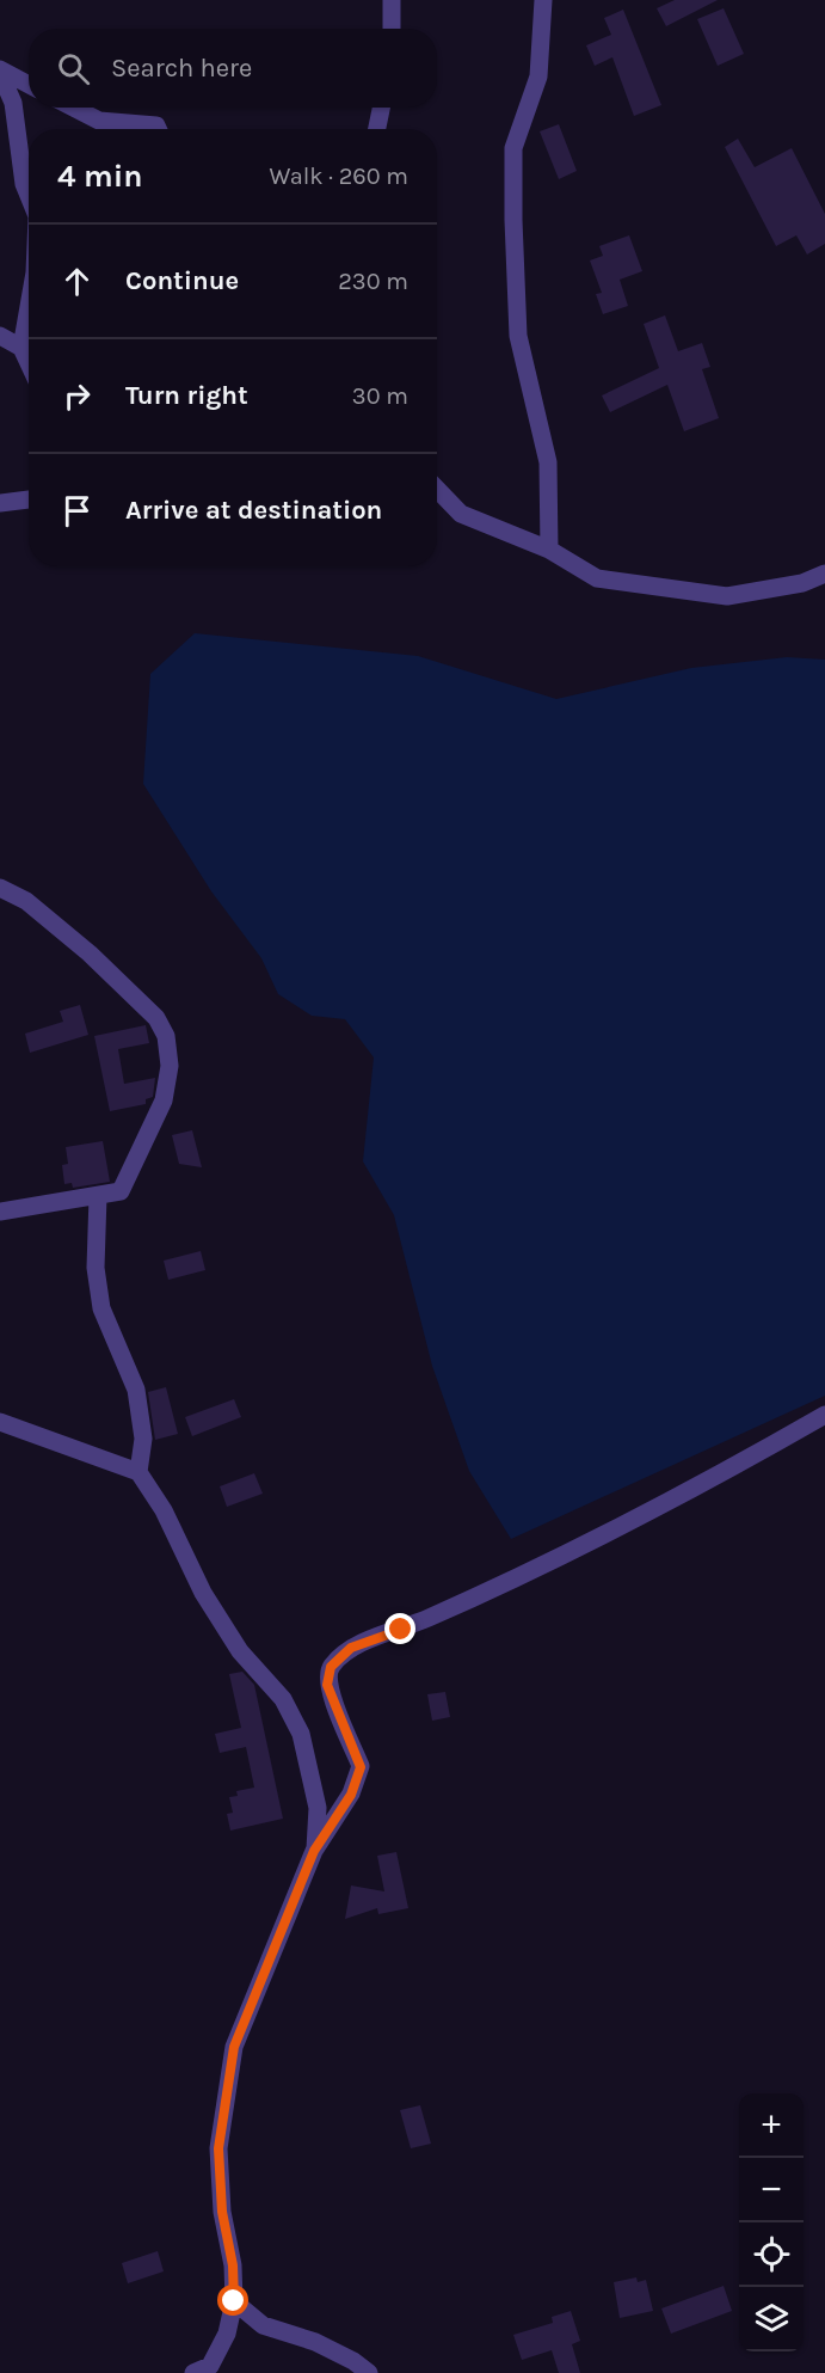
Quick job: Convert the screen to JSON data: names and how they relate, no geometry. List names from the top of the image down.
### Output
{
  "page": {
    "search": "Search here",
    "heading": ["4 min", "Walk · 260 m"],
    "list": [
      ["Continue", "230 m"],
      ["Turn right", "30 m"],
      "Arrive at destination"
    ],
    "map_buttons": ["+", "−"]
  }
}
